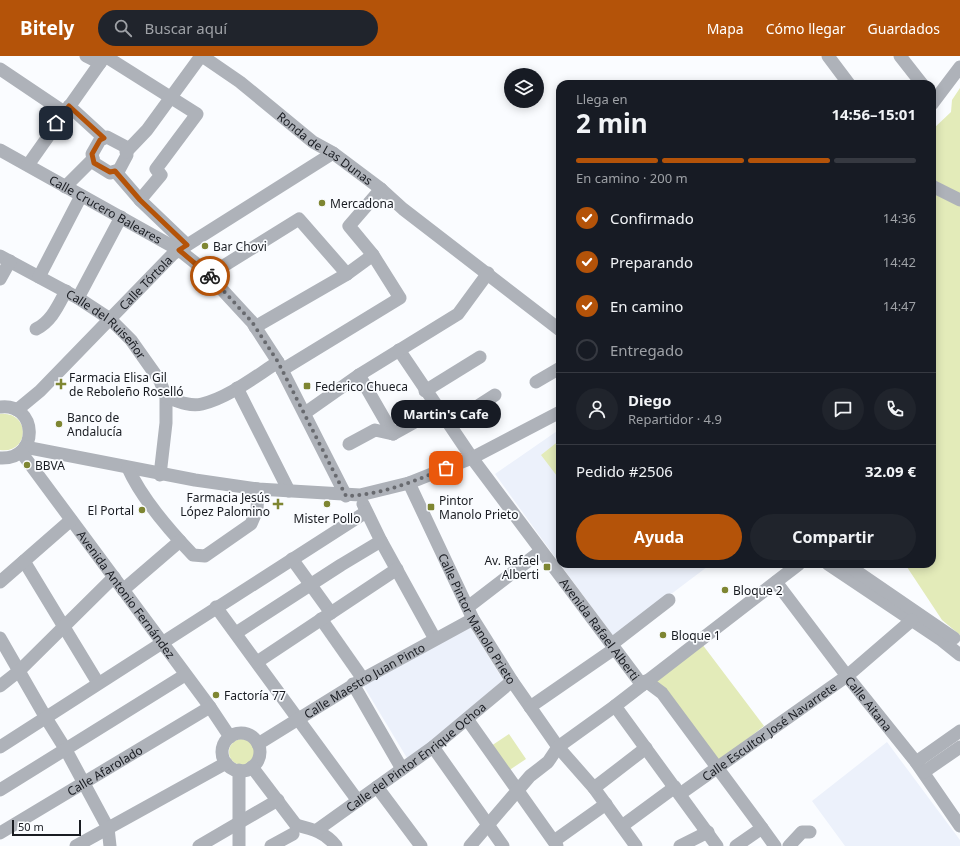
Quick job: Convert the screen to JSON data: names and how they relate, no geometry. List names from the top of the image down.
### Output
{
  "streets": {
    "street": [
      "Ronda de Las Dunas",
      "Calle Crucero Baleares",
      "Calle Tórtola",
      "Calle del Ruiseñor",
      "Avenida Antonio Fernández",
      "Calle Pintor Manolo Prieto",
      "Avenida Rafael Alberti",
      "Calle Maestro Juan Pinto",
      "Calle Aitana",
      "Calle Escultor José Navarrete",
      "Calle del Pintor Enrique Ochoa",
      "Calle Afarolado"
    ]
  },
  "crossings": [
    ["Ronda de Las Dunas", "Calle Tórtola"],
    ["Calle Crucero Baleares", "Calle Tórtola"],
    ["Calle Tórtola", "Calle del Ruiseñor"],
    ["Avenida Antonio Fernández", "Calle Maestro Juan Pinto"],
    ["Avenida Antonio Fernández", "Calle Afarolado"],
    ["Calle Pintor Manolo Prieto", "Calle Maestro Juan Pinto"],
    ["Calle Pintor Manolo Prieto", "Calle Escultor José Navarrete"],
    ["Calle Pintor Manolo Prieto", "Calle del Pintor Enrique Ochoa"],
    ["Avenida Rafael Alberti", "Calle Escultor José Navarrete"],
    ["Calle Aitana", "Calle Escultor José Navarrete"]
  ],
  "places": {
    "other": [
      "Mercadona",
      "Bar Chovi",
      "Banco de Andalucía",
      "BBVA",
      "Martin's Cafe",
      "Mister Pollo",
      "El Portal",
      "Bloque 2",
      "Bloque 1",
      "Factoría 77"
    ],
    "health": ["Farmacia Elisa Gil de Reboleño Roselló", "Farmacia Jesús López Palomino"],
    "transit": ["Federico Chueca", "Pintor Manolo Prieto", "Av. Rafael Alberti"]
  },
  "scale_bar": "50 m",
  "page": {
    "header": "Bitely",
    "search": "Buscar aquí",
    "nav": ["Mapa", "Cómo llegar", "Guardados"],
    "heading": ["2 min", "Llega en", "14:56–15:01"],
    "panel": [
      "Diego",
      "Repartidor · 4.9",
      "Pedido #2506",
      "32.09 €"
    ],
    "bar": "En camino · 200 m",
    "list": [
      ["Confirmado", "14:36"],
      ["Preparando", "14:42"],
      ["En camino", "14:47"],
      "Entregado"
    ],
    "bubble": "Martin's Cafe",
    "buttons": ["Ayuda", "Compartir"],
    "scale": "50 m"
  }
}
